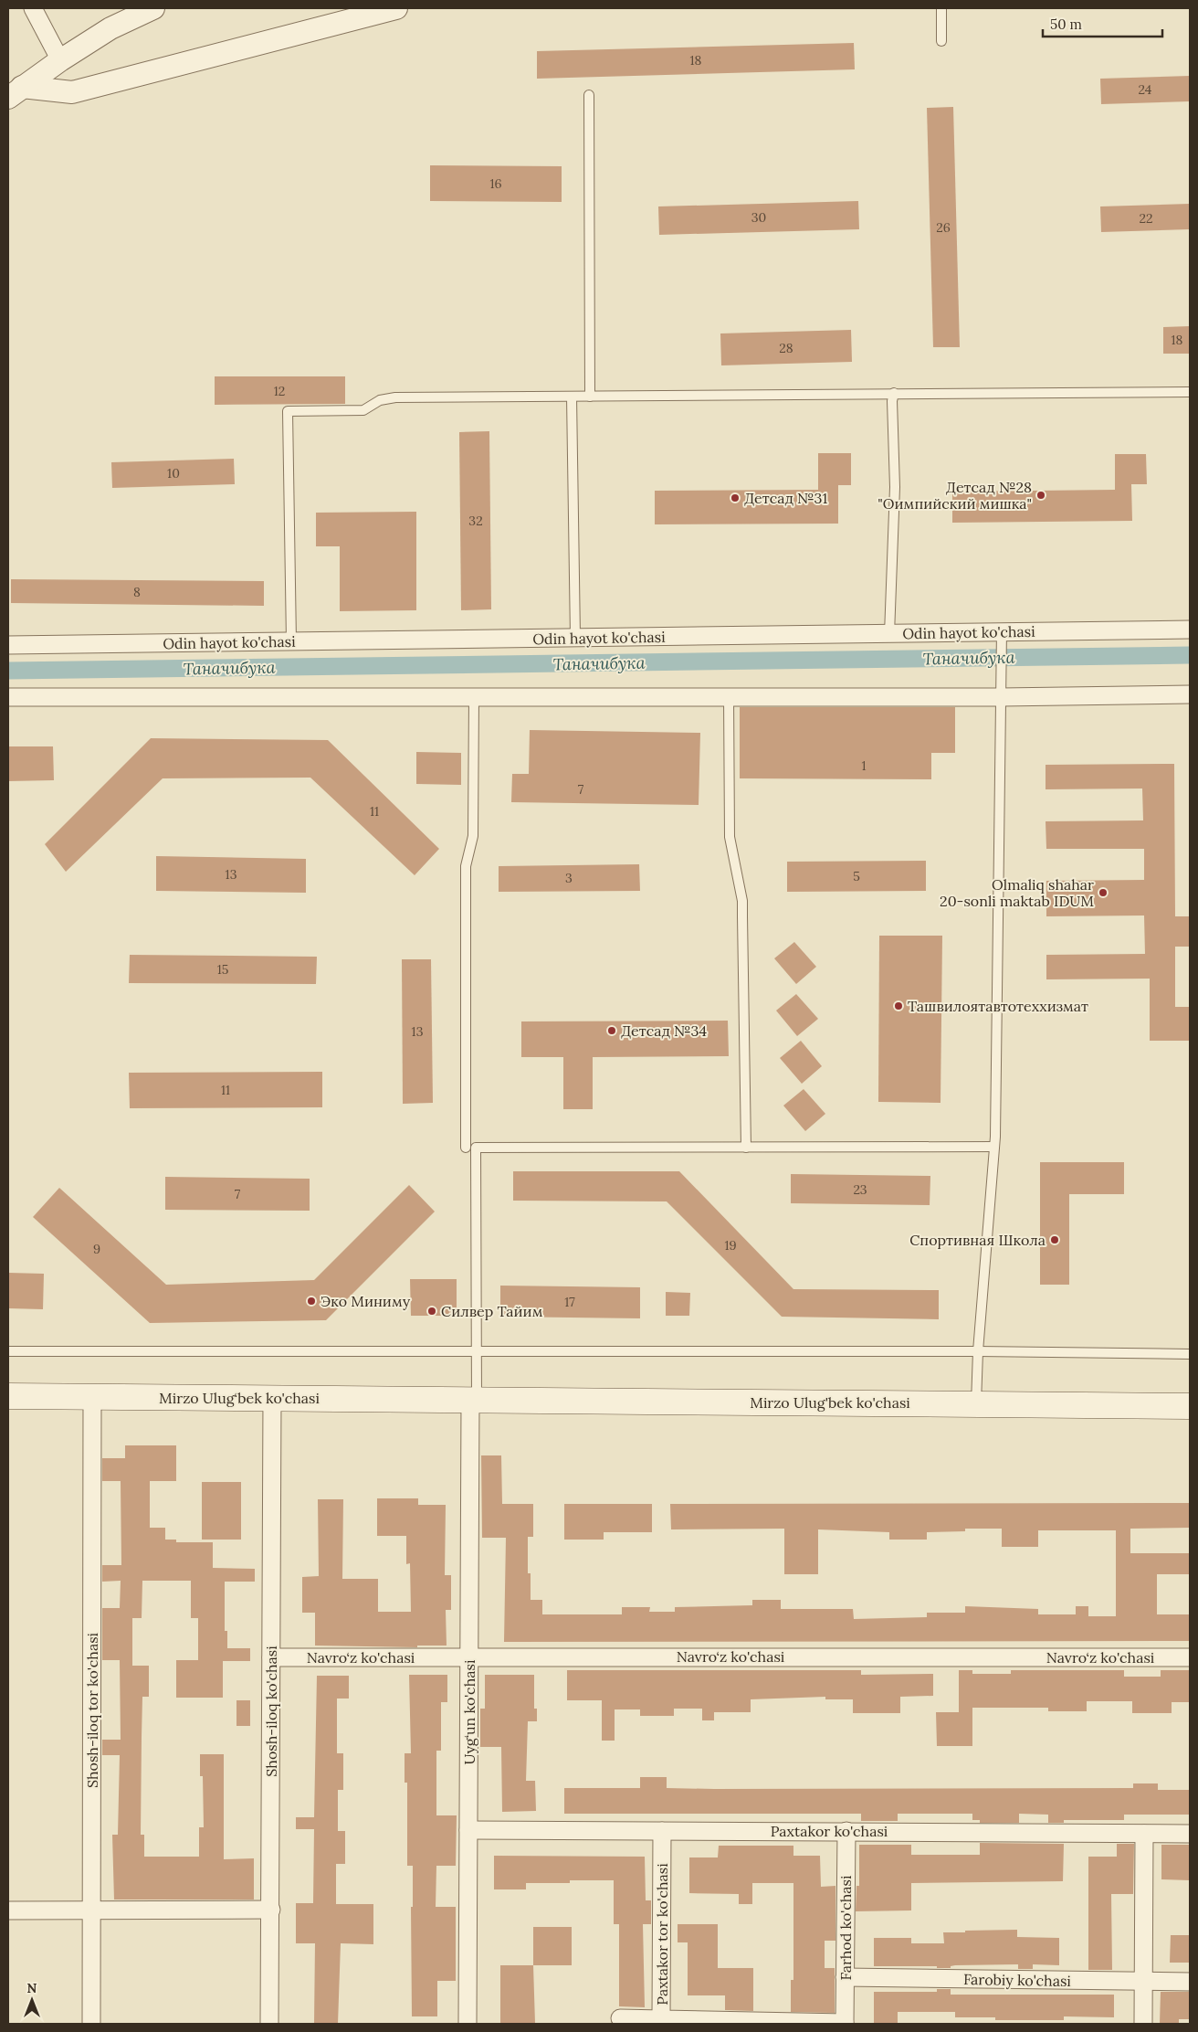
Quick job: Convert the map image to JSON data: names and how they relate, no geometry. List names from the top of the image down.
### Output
{
  "streets": {
    "main road": ["Mirzo Ulug‘bek ko'chasi", "Mirzo Ulug'bek ko'chasi"],
    "street": [
      "Odin hayot ko'chasi",
      "Navro‘z ko'chasi",
      "Shosh-iloq tor ko'chasi",
      "Shosh-iloq ko'chasi",
      "Uyg‘un ko'chasi",
      "Paxtakor ko'chasi",
      "Farhod ko'chasi",
      "Paxtakor tor ko'chasi",
      "Farobiy ko'chasi"
    ]
  },
  "crossings": [
    ["Mirzo Ulug‘bek ko'chasi", "Mirzo Ulug'bek ko'chasi"],
    ["Mirzo Ulug‘bek ko'chasi", "Shosh-iloq tor ko'chasi"],
    ["Mirzo Ulug‘bek ko'chasi", "Shosh-iloq ko'chasi"],
    ["Mirzo Ulug‘bek ko'chasi", "Uyg‘un ko'chasi"],
    ["Mirzo Ulug'bek ko'chasi", "Uyg‘un ko'chasi"],
    ["Navro‘z ko'chasi", "Shosh-iloq ko'chasi"],
    ["Navro‘z ko'chasi", "Uyg‘un ko'chasi"],
    ["Uyg‘un ko'chasi", "Paxtakor ko'chasi"],
    ["Paxtakor ko'chasi", "Farhod ko'chasi"],
    ["Paxtakor ko'chasi", "Paxtakor tor ko'chasi"],
    ["Farhod ko'chasi", "Paxtakor tor ko'chasi"],
    ["Farhod ko'chasi", "Farobiy ko'chasi"]
  ],
  "water": ["Таначибука"],
  "places": [
    "Детсад №28 \"Оимпийский мишка\"",
    "Детсад №31",
    "Olmaliq shahar 20-sonli maktab IDUM",
    "Ташвилоятавтотеххизмат",
    "Детсад №34",
    "Спортивная Школа",
    "Эко Миниму",
    "Силвер Тайим"
  ],
  "house_numbers": [
    "18",
    "24",
    "16",
    "30",
    "22",
    "26",
    "18",
    "28",
    "12",
    "10",
    "32",
    "8",
    "1",
    "7",
    "11",
    "13",
    "5",
    "3",
    "15",
    "13",
    "11",
    "23",
    "7",
    "19",
    "9",
    "17"
  ],
  "scale_bar": "50 m",
  "north": "top"
}
